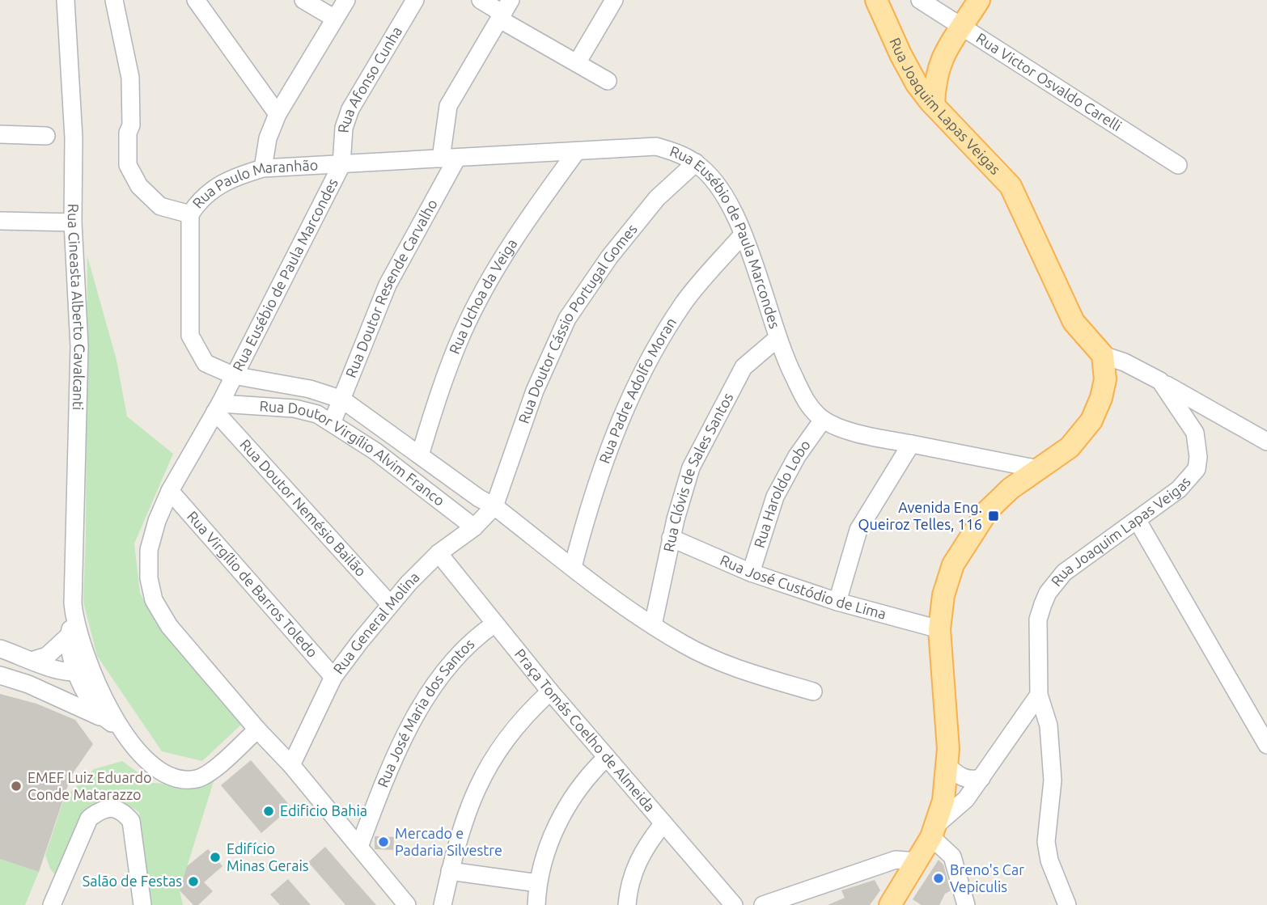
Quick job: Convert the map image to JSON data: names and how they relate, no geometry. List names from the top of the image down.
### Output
{
  "streets": {
    "main road": ["Rua Joaquim Lapas Veigas"],
    "street": [
      "Rua Afonso Cunha",
      "Rua Victor Osvaldo Carelli",
      "Rua Paulo Maranhão",
      "Rua Eusébio de Paula Marcondes",
      "Rua Doutor Resende Carvalho",
      "Rua Uchoa da Veiga",
      "Rua Cineasta Alberto Cavalcanti",
      "Rua Doutor Cássio Portugal Gomes",
      "Rua Padre Adolfo Moran",
      "Rua Doutor Virgílio Alvim Franco",
      "Rua Clóvis de Sales Santos",
      "Rua Haroldo Lobo",
      "Rua Doutor Nemésio Bailão",
      "Rua Virgílio de Barros Toledo",
      "Rua José Custódio de Lima",
      "Rua General Molina",
      "Rua José Maria dos Santos",
      "Praça Tomás Coelho de Almeida"
    ]
  },
  "crossings": [
    ["Rua Afonso Cunha", "Rua Paulo Maranhão"],
    ["Rua Afonso Cunha", "Rua Eusébio de Paula Marcondes"],
    ["Rua Paulo Maranhão", "Rua Eusébio de Paula Marcondes"],
    ["Rua Paulo Maranhão", "Rua Doutor Virgílio Alvim Franco"],
    ["Rua Eusébio de Paula Marcondes", "Rua Doutor Resende Carvalho"],
    ["Rua Eusébio de Paula Marcondes", "Rua Uchoa da Veiga"],
    ["Rua Eusébio de Paula Marcondes", "Rua Cineasta Alberto Cavalcanti"],
    ["Rua Eusébio de Paula Marcondes", "Rua Doutor Cássio Portugal Gomes"],
    ["Rua Eusébio de Paula Marcondes", "Rua Padre Adolfo Moran"],
    ["Rua Eusébio de Paula Marcondes", "Rua Doutor Virgílio Alvim Franco"],
    ["Rua Eusébio de Paula Marcondes", "Rua Clóvis de Sales Santos"],
    ["Rua Eusébio de Paula Marcondes", "Rua Haroldo Lobo"],
    ["Rua Eusébio de Paula Marcondes", "Rua Doutor Nemésio Bailão"],
    ["Rua Eusébio de Paula Marcondes", "Rua Virgílio de Barros Toledo"],
    ["Rua Eusébio de Paula Marcondes", "Rua General Molina"],
    ["Rua Eusébio de Paula Marcondes", "Rua José Maria dos Santos"],
    ["Rua Doutor Resende Carvalho", "Rua Doutor Virgílio Alvim Franco"],
    ["Rua Uchoa da Veiga", "Rua Doutor Virgílio Alvim Franco"],
    ["Rua Doutor Cássio Portugal Gomes", "Rua Doutor Virgílio Alvim Franco"],
    ["Rua Doutor Cássio Portugal Gomes", "Rua General Molina"],
    ["Rua Doutor Virgílio Alvim Franco", "Rua Doutor Nemésio Bailão"],
    ["Rua Doutor Virgílio Alvim Franco", "Rua General Molina"],
    ["Rua Clóvis de Sales Santos", "Rua José Custódio de Lima"],
    ["Rua Haroldo Lobo", "Rua José Custódio de Lima"],
    ["Rua Doutor Nemésio Bailão", "Rua General Molina"],
    ["Rua Virgílio de Barros Toledo", "Rua General Molina"],
    ["Rua General Molina", "Praça Tomás Coelho de Almeida"],
    ["Rua José Maria dos Santos", "Praça Tomás Coelho de Almeida"]
  ],
  "places": {
    "transit": ["Avenida Eng. Queiroz Telles, 116"],
    "other": [
      "EMEF Luiz Eduardo Conde Matarazzo",
      "Edificio Bahia",
      "Mercado e Padaria Silvestre",
      "Edifício Minas Gerais",
      "Breno's Car Vepiculis",
      "Salão de Festas"
    ]
  }
}
